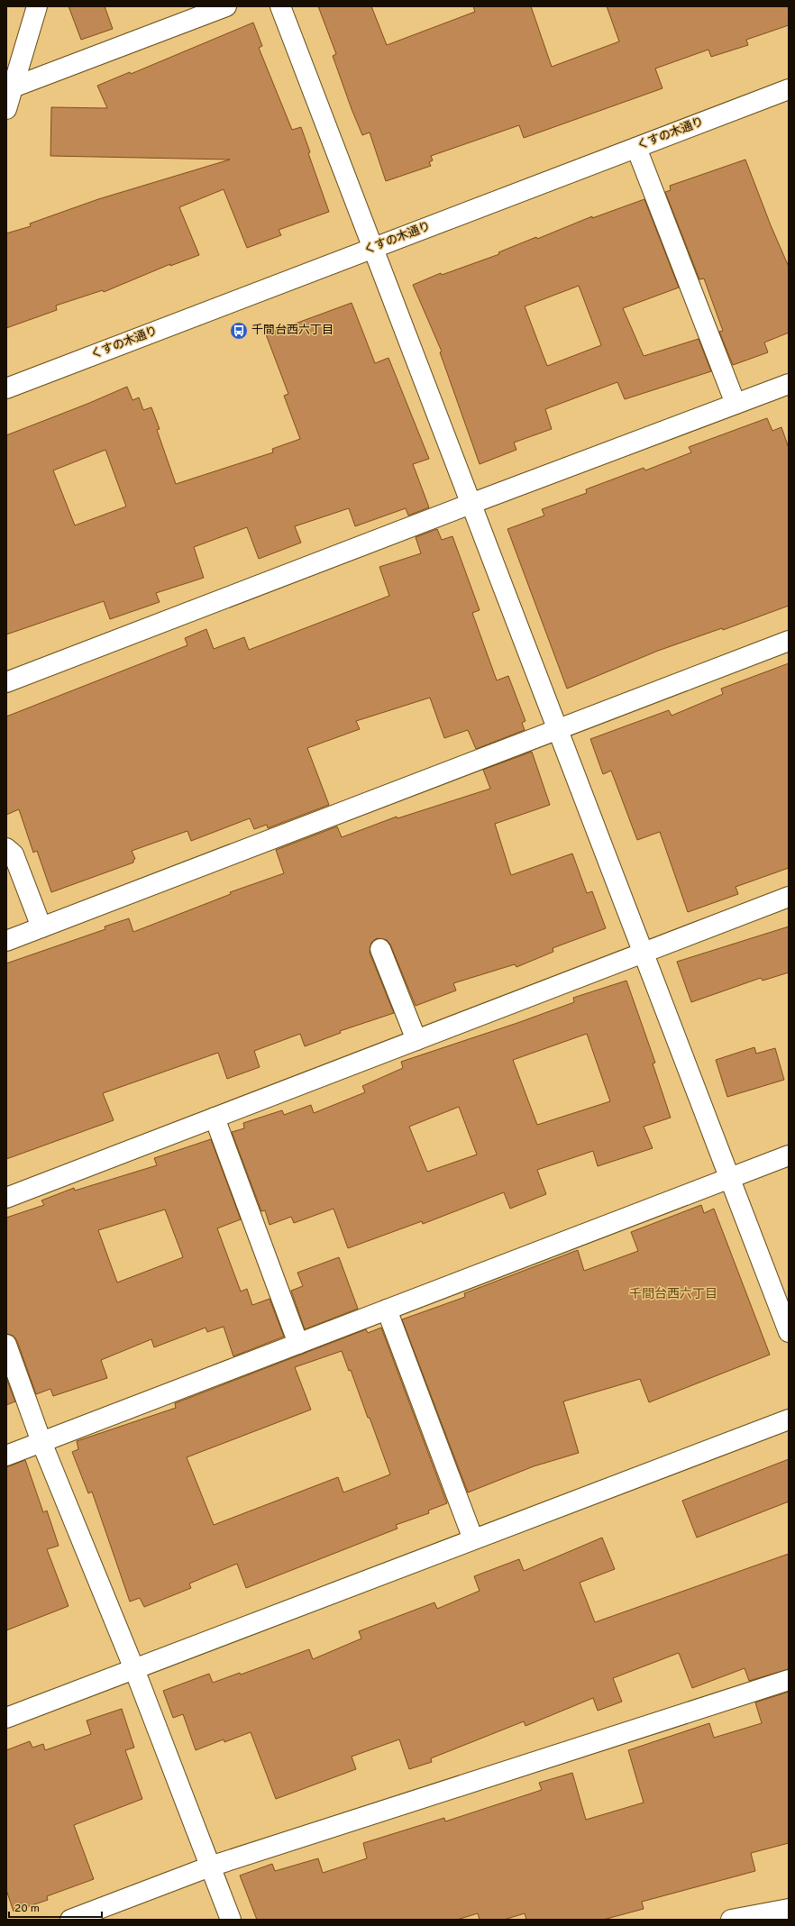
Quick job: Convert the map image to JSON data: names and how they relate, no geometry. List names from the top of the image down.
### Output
{
  "streets": {
    "street": ["くすの木通り"]
  },
  "districts": ["千間台西六丁目"],
  "places": {
    "bus stop": ["千間台西六丁目"]
  },
  "scale_bar": "20 m"
}
